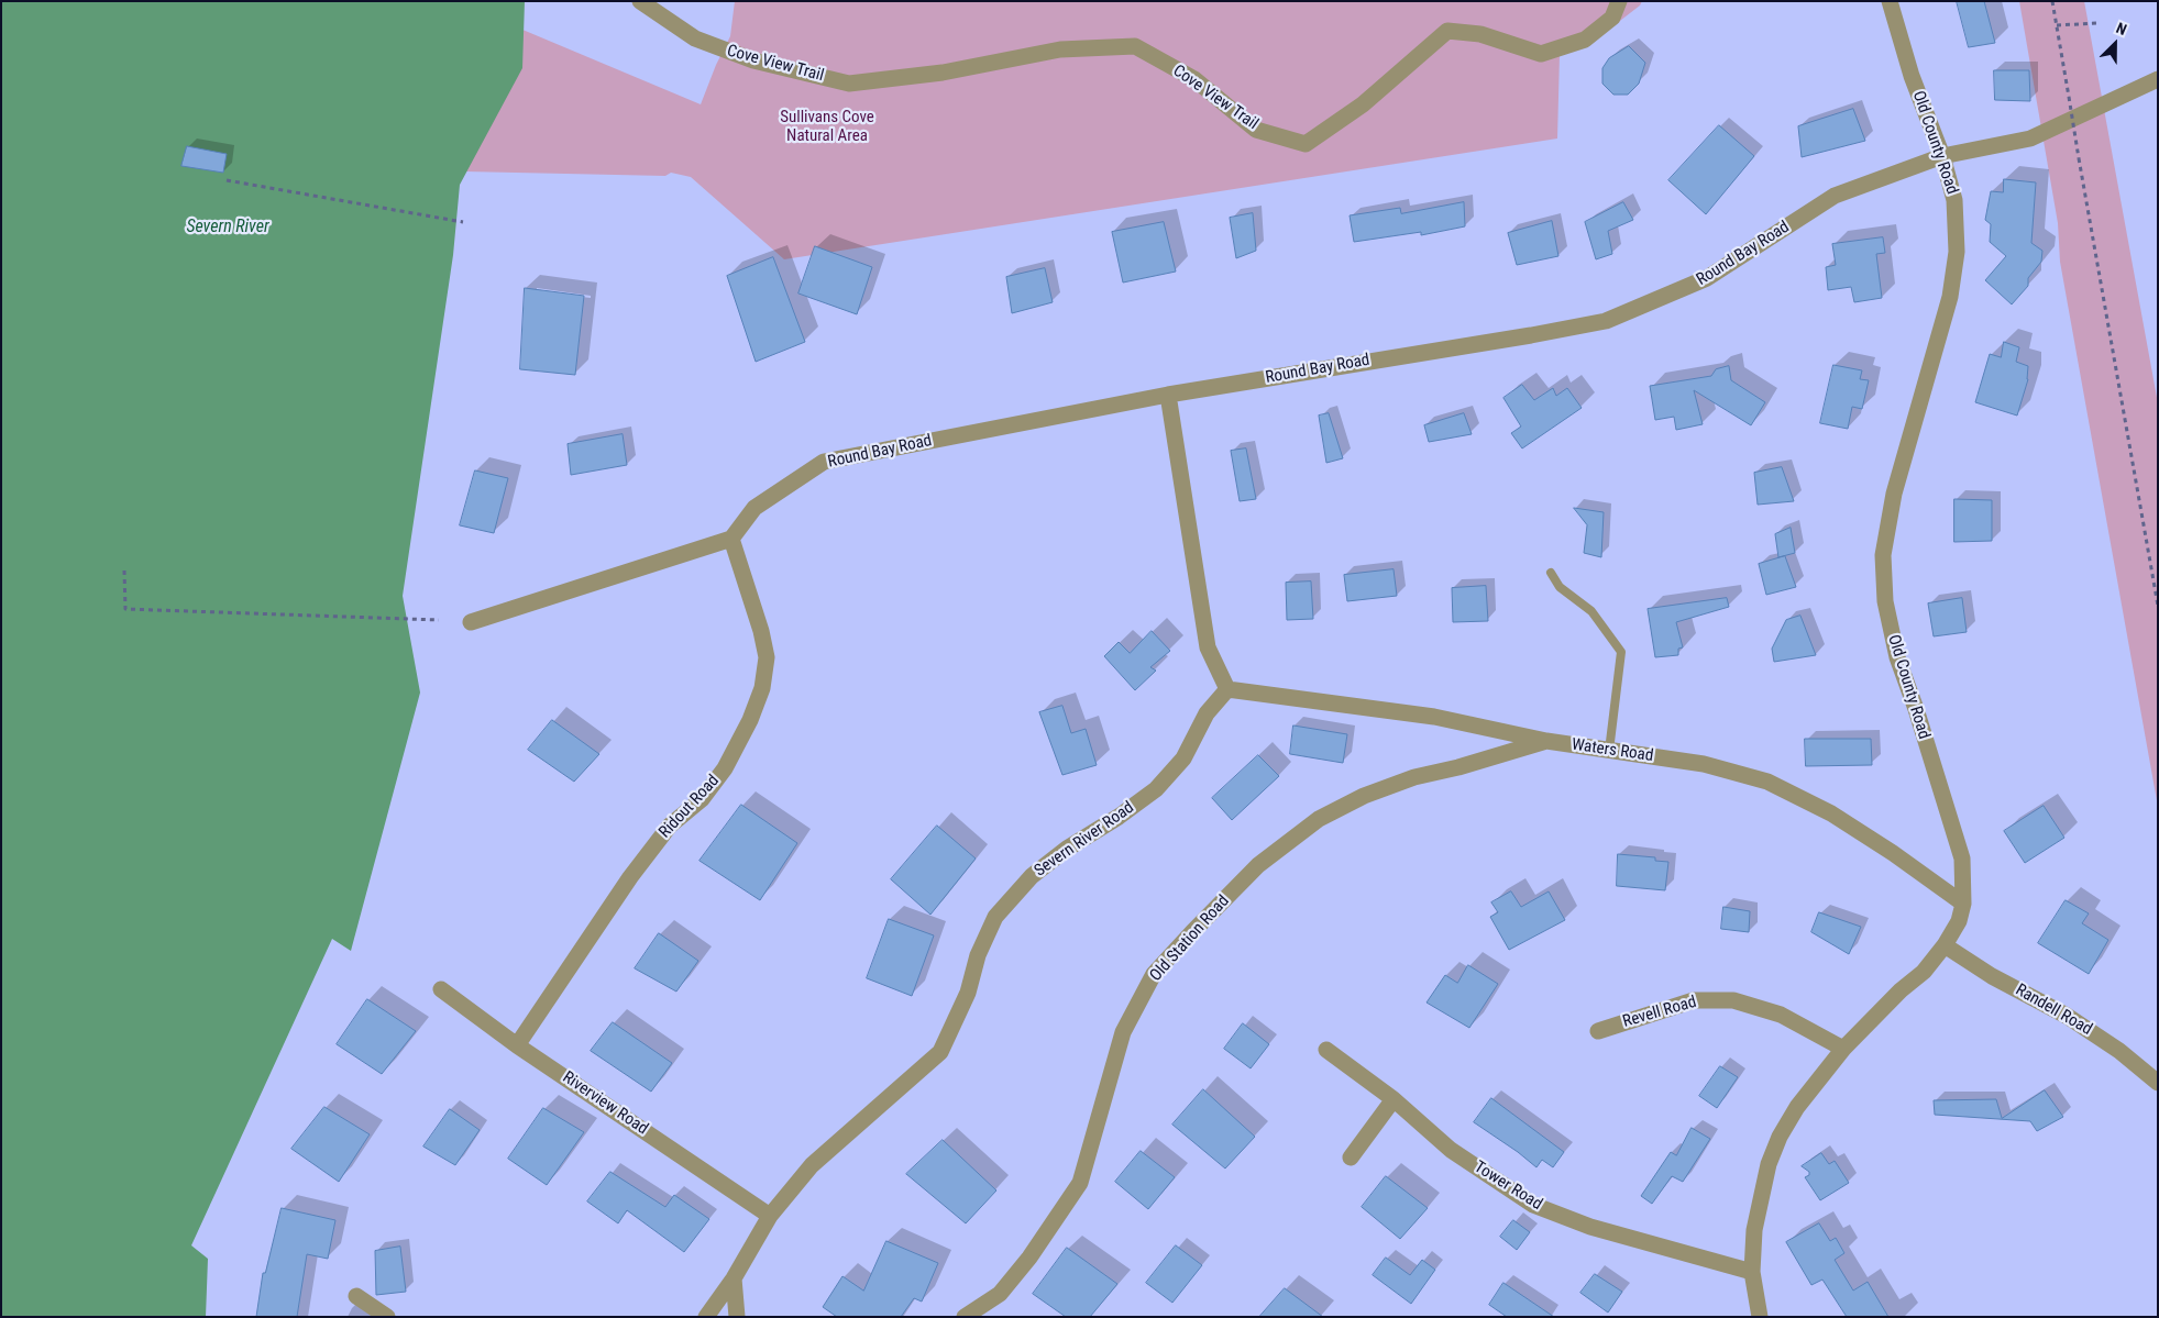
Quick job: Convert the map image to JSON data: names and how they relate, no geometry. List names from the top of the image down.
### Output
{
  "streets": {
    "street": [
      "Cove View Trail",
      "Old County Road",
      "Round Bay Road",
      "Waters Road",
      "Ridout Road",
      "Severn River Road",
      "Old Station Road",
      "Randell Road",
      "Revell Road",
      "Riverview Road",
      "Tower Road"
    ]
  },
  "crossings": [
    ["Old County Road", "Round Bay Road"],
    ["Old County Road", "Waters Road"],
    ["Old County Road", "Randell Road"],
    ["Old County Road", "Revell Road"],
    ["Old County Road", "Tower Road"],
    ["Round Bay Road", "Ridout Road"],
    ["Waters Road", "Severn River Road"],
    ["Waters Road", "Old Station Road"],
    ["Ridout Road", "Riverview Road"],
    ["Severn River Road", "Riverview Road"]
  ],
  "water": ["Severn River"],
  "parks": ["Sullivans Cove Natural Area"],
  "north": "top right"
}
